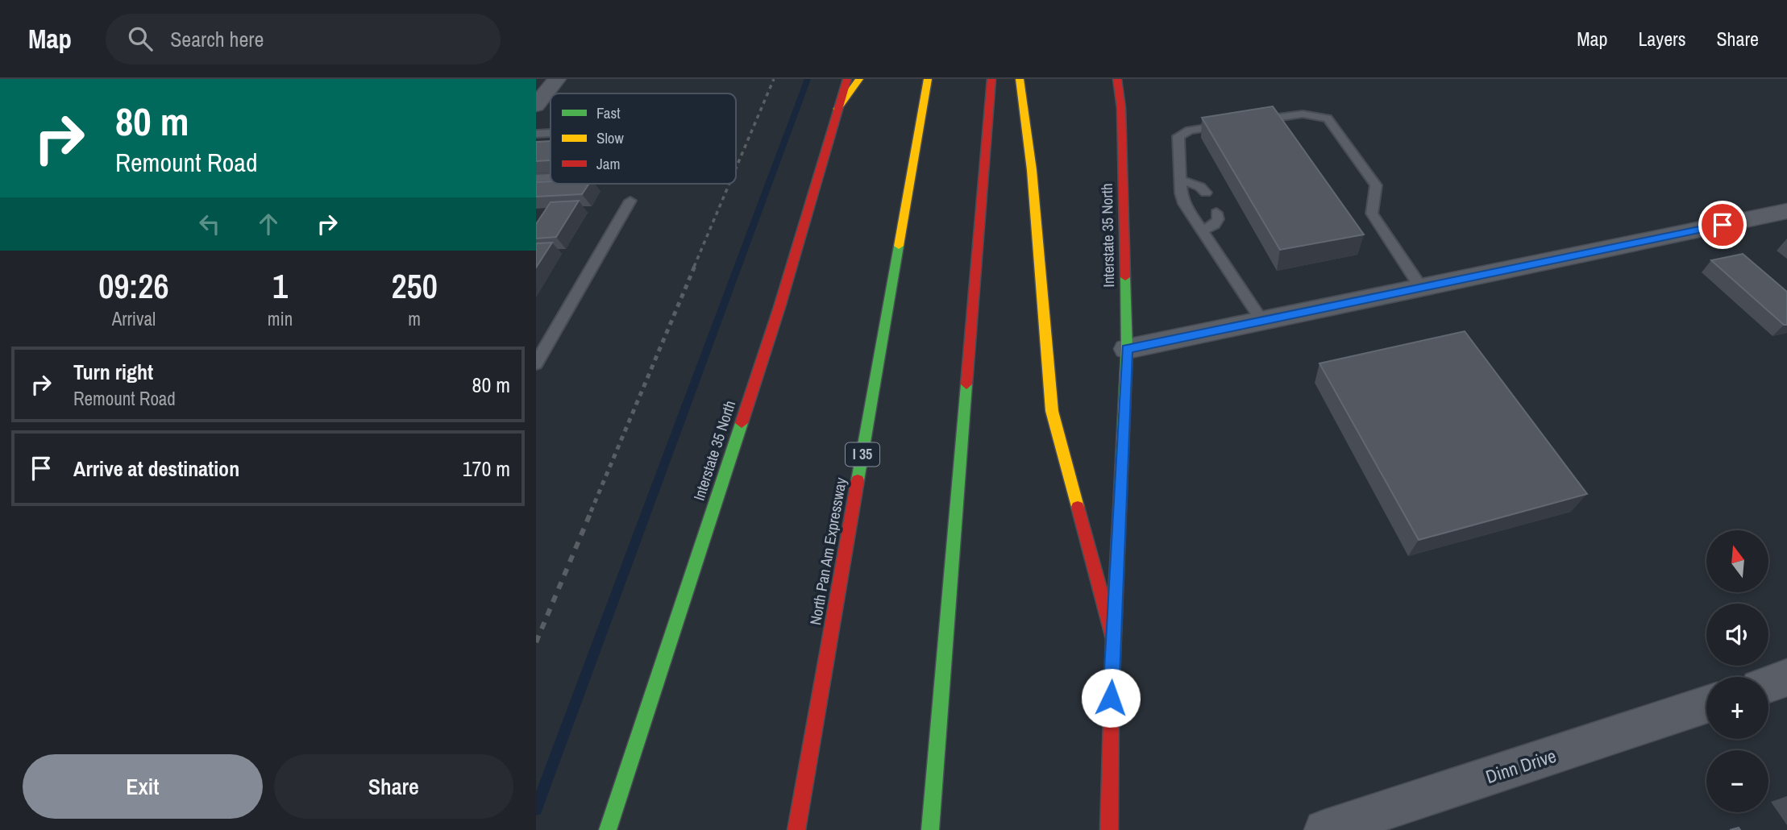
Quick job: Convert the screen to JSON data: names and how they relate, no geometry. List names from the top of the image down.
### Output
{
  "streets": {
    "main road": ["Interstate 35 North", "I 35", "North Pan Am Expressway"],
    "street": ["Dinn Drive"]
  },
  "legend": ["Fast", "Slow", "Jam"],
  "north": "top",
  "page": {
    "header": "Map",
    "search": "Search here",
    "nav": ["Map", "Layers", "Share"],
    "turn": ["80 m", "Remount Road"],
    "eta": [
      "09:26",
      "Arrival",
      "1",
      "min",
      "250",
      "m"
    ],
    "list": [
      {
        "name": "Turn right",
        "note": "Remount Road",
        "value": "80 m"
      },
      {
        "name": "Arrive at destination",
        "value": "170 m"
      }
    ],
    "map_buttons": ["+", "−"],
    "buttons": ["Exit", "Share"]
  }
}
